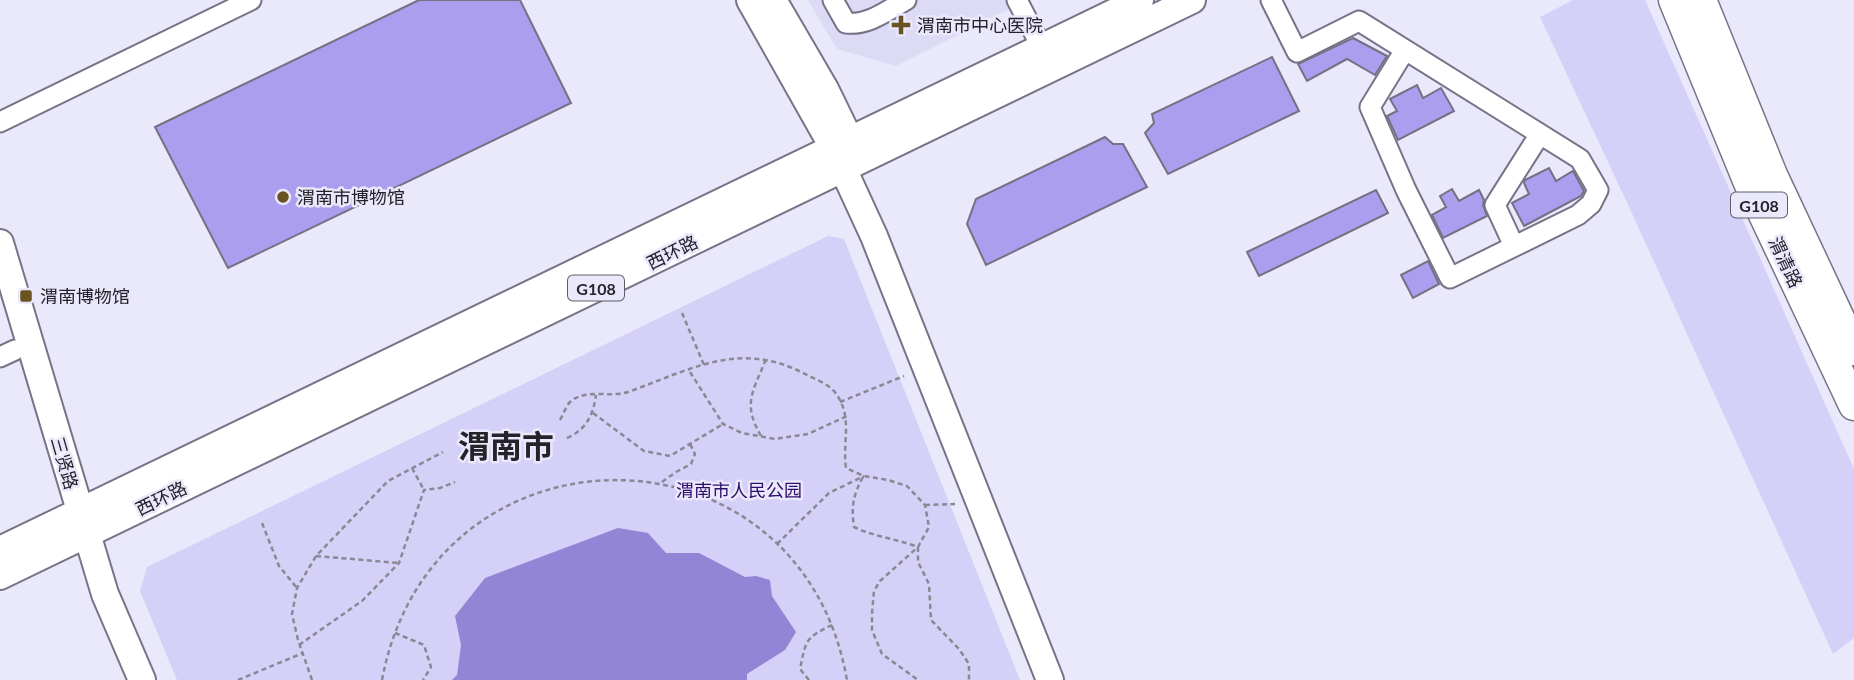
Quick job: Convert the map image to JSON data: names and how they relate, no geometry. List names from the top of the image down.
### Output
{
  "streets": {
    "highway": ["G108", "渭清路"],
    "main road": ["西环路", "三贤路"]
  },
  "crossings": [
    ["西环路", "三贤路"]
  ],
  "districts": ["渭南市"],
  "parks": ["渭南市人民公园"],
  "places": {
    "health": ["渭南市中心医院"],
    "other": ["渭南市博物馆"],
    "transit": ["渭南博物馆"]
  }
}
